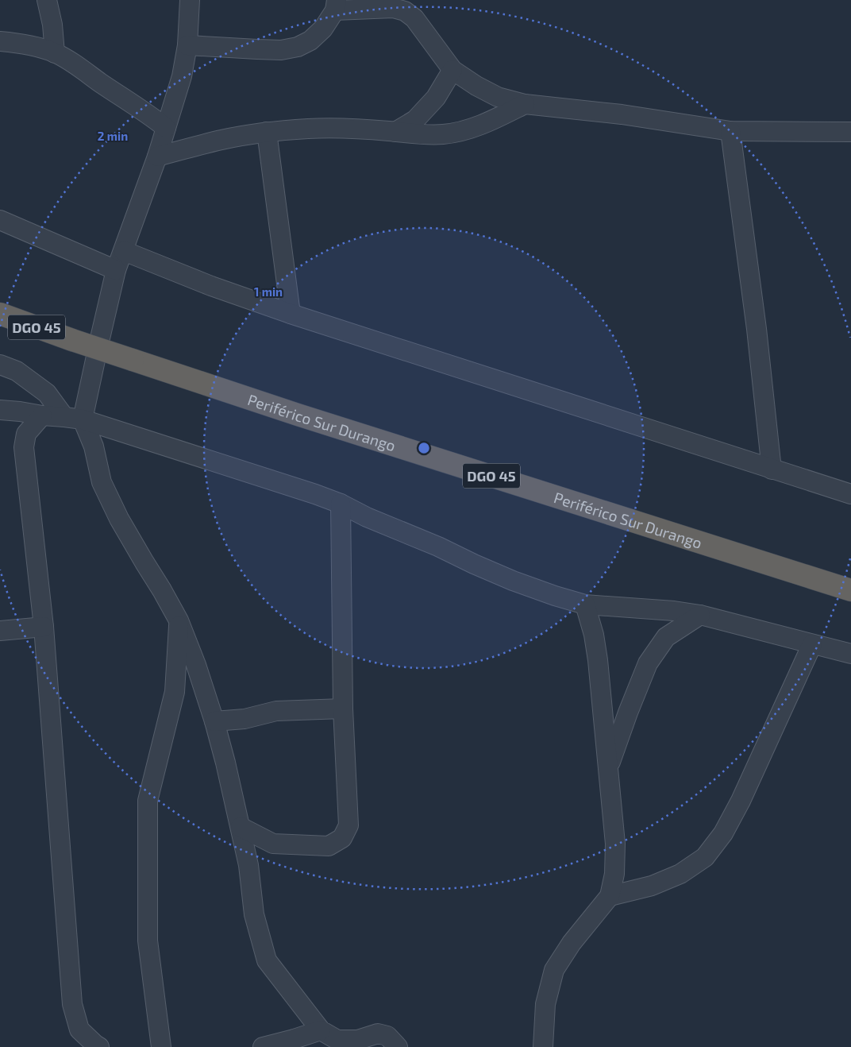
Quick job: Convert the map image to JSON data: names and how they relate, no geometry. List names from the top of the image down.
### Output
{
  "streets": {
    "highway": ["DGO 45", "Periférico Sur Durango"]
  },
  "rings": ["2 min", "1 min"]
}
